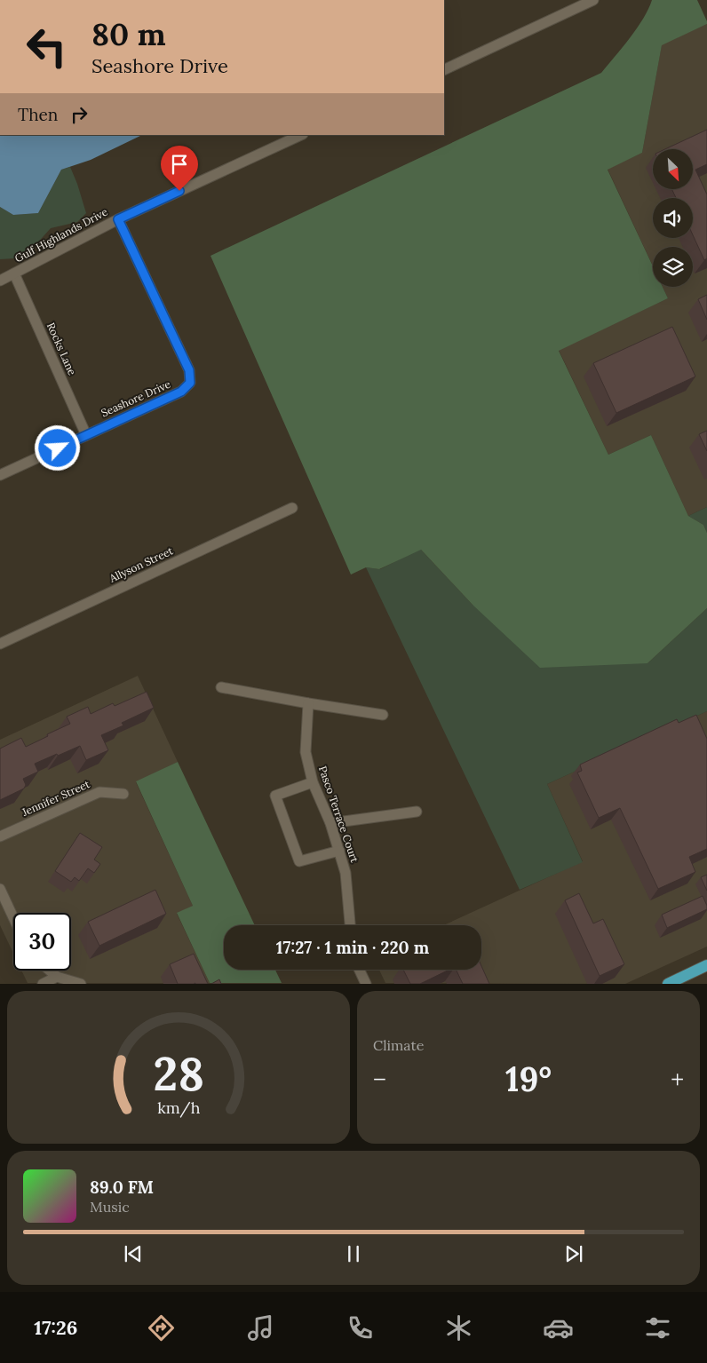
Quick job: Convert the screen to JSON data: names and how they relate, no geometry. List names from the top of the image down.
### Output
{
  "streets": {
    "street": [
      "Gulf Highlands Drive",
      "Rocks Lane",
      "Seashore Drive",
      "Allyson Street",
      "Jennifer Street",
      "Pasco Terrace Court"
    ]
  },
  "crossings": [
    ["Gulf Highlands Drive", "Rocks Lane"],
    ["Gulf Highlands Drive", "Seashore Drive"],
    ["Rocks Lane", "Seashore Drive"]
  ],
  "north": "bottom right",
  "page": {
    "turn": ["80 m", "Seashore Drive"],
    "then": "Then",
    "limit": "30",
    "trip": "17:27 · 1 min · 220 m",
    "tile": "Climate",
    "heat": ["−", "19°", "+"],
    "song": ["89.0 FM", "Music"],
    "tabs": "17:26",
    "gauge": ["28", "km/h"]
  }
}
